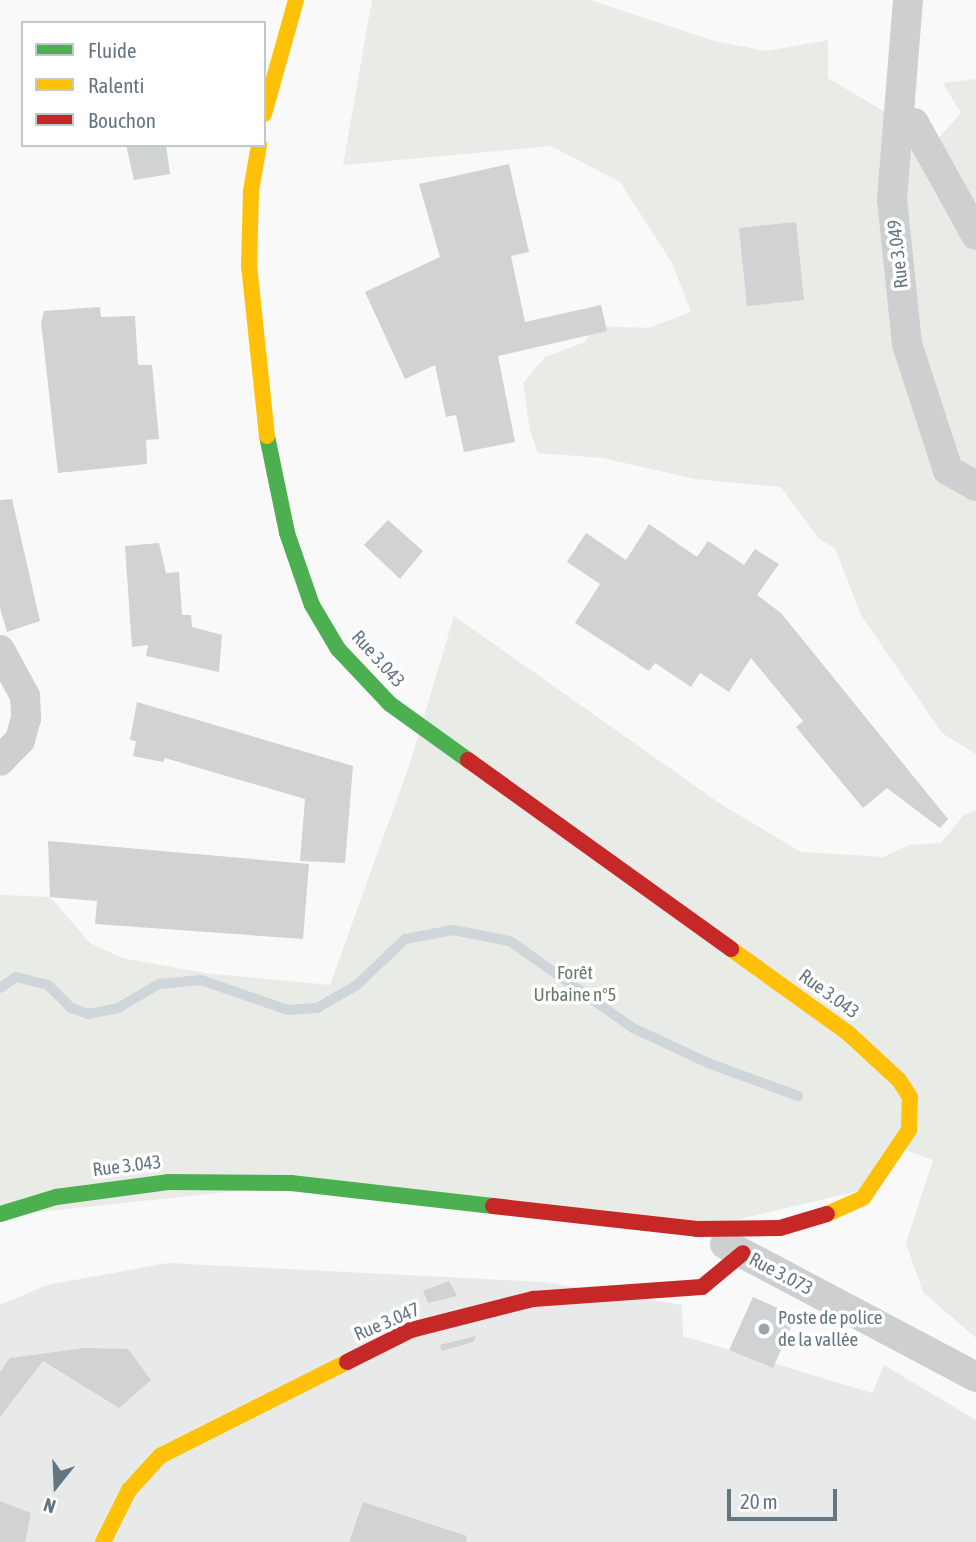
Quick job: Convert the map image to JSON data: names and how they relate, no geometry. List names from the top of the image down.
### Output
{
  "streets": {
    "street": [
      "Rue 3.049",
      "Rue 3.043",
      "Rue 3.073",
      "Rue 3.047"
    ]
  },
  "crossings": [
    ["Rue 3.043", "Rue 3.073"],
    ["Rue 3.073", "Rue 3.047"]
  ],
  "parks": ["Forêt Urbaine n°5"],
  "places": ["Poste de police de la vallée"],
  "legend": ["Fluide", "Ralenti", "Bouchon"],
  "scale_bar": "20 m",
  "north": "bottom"
}
